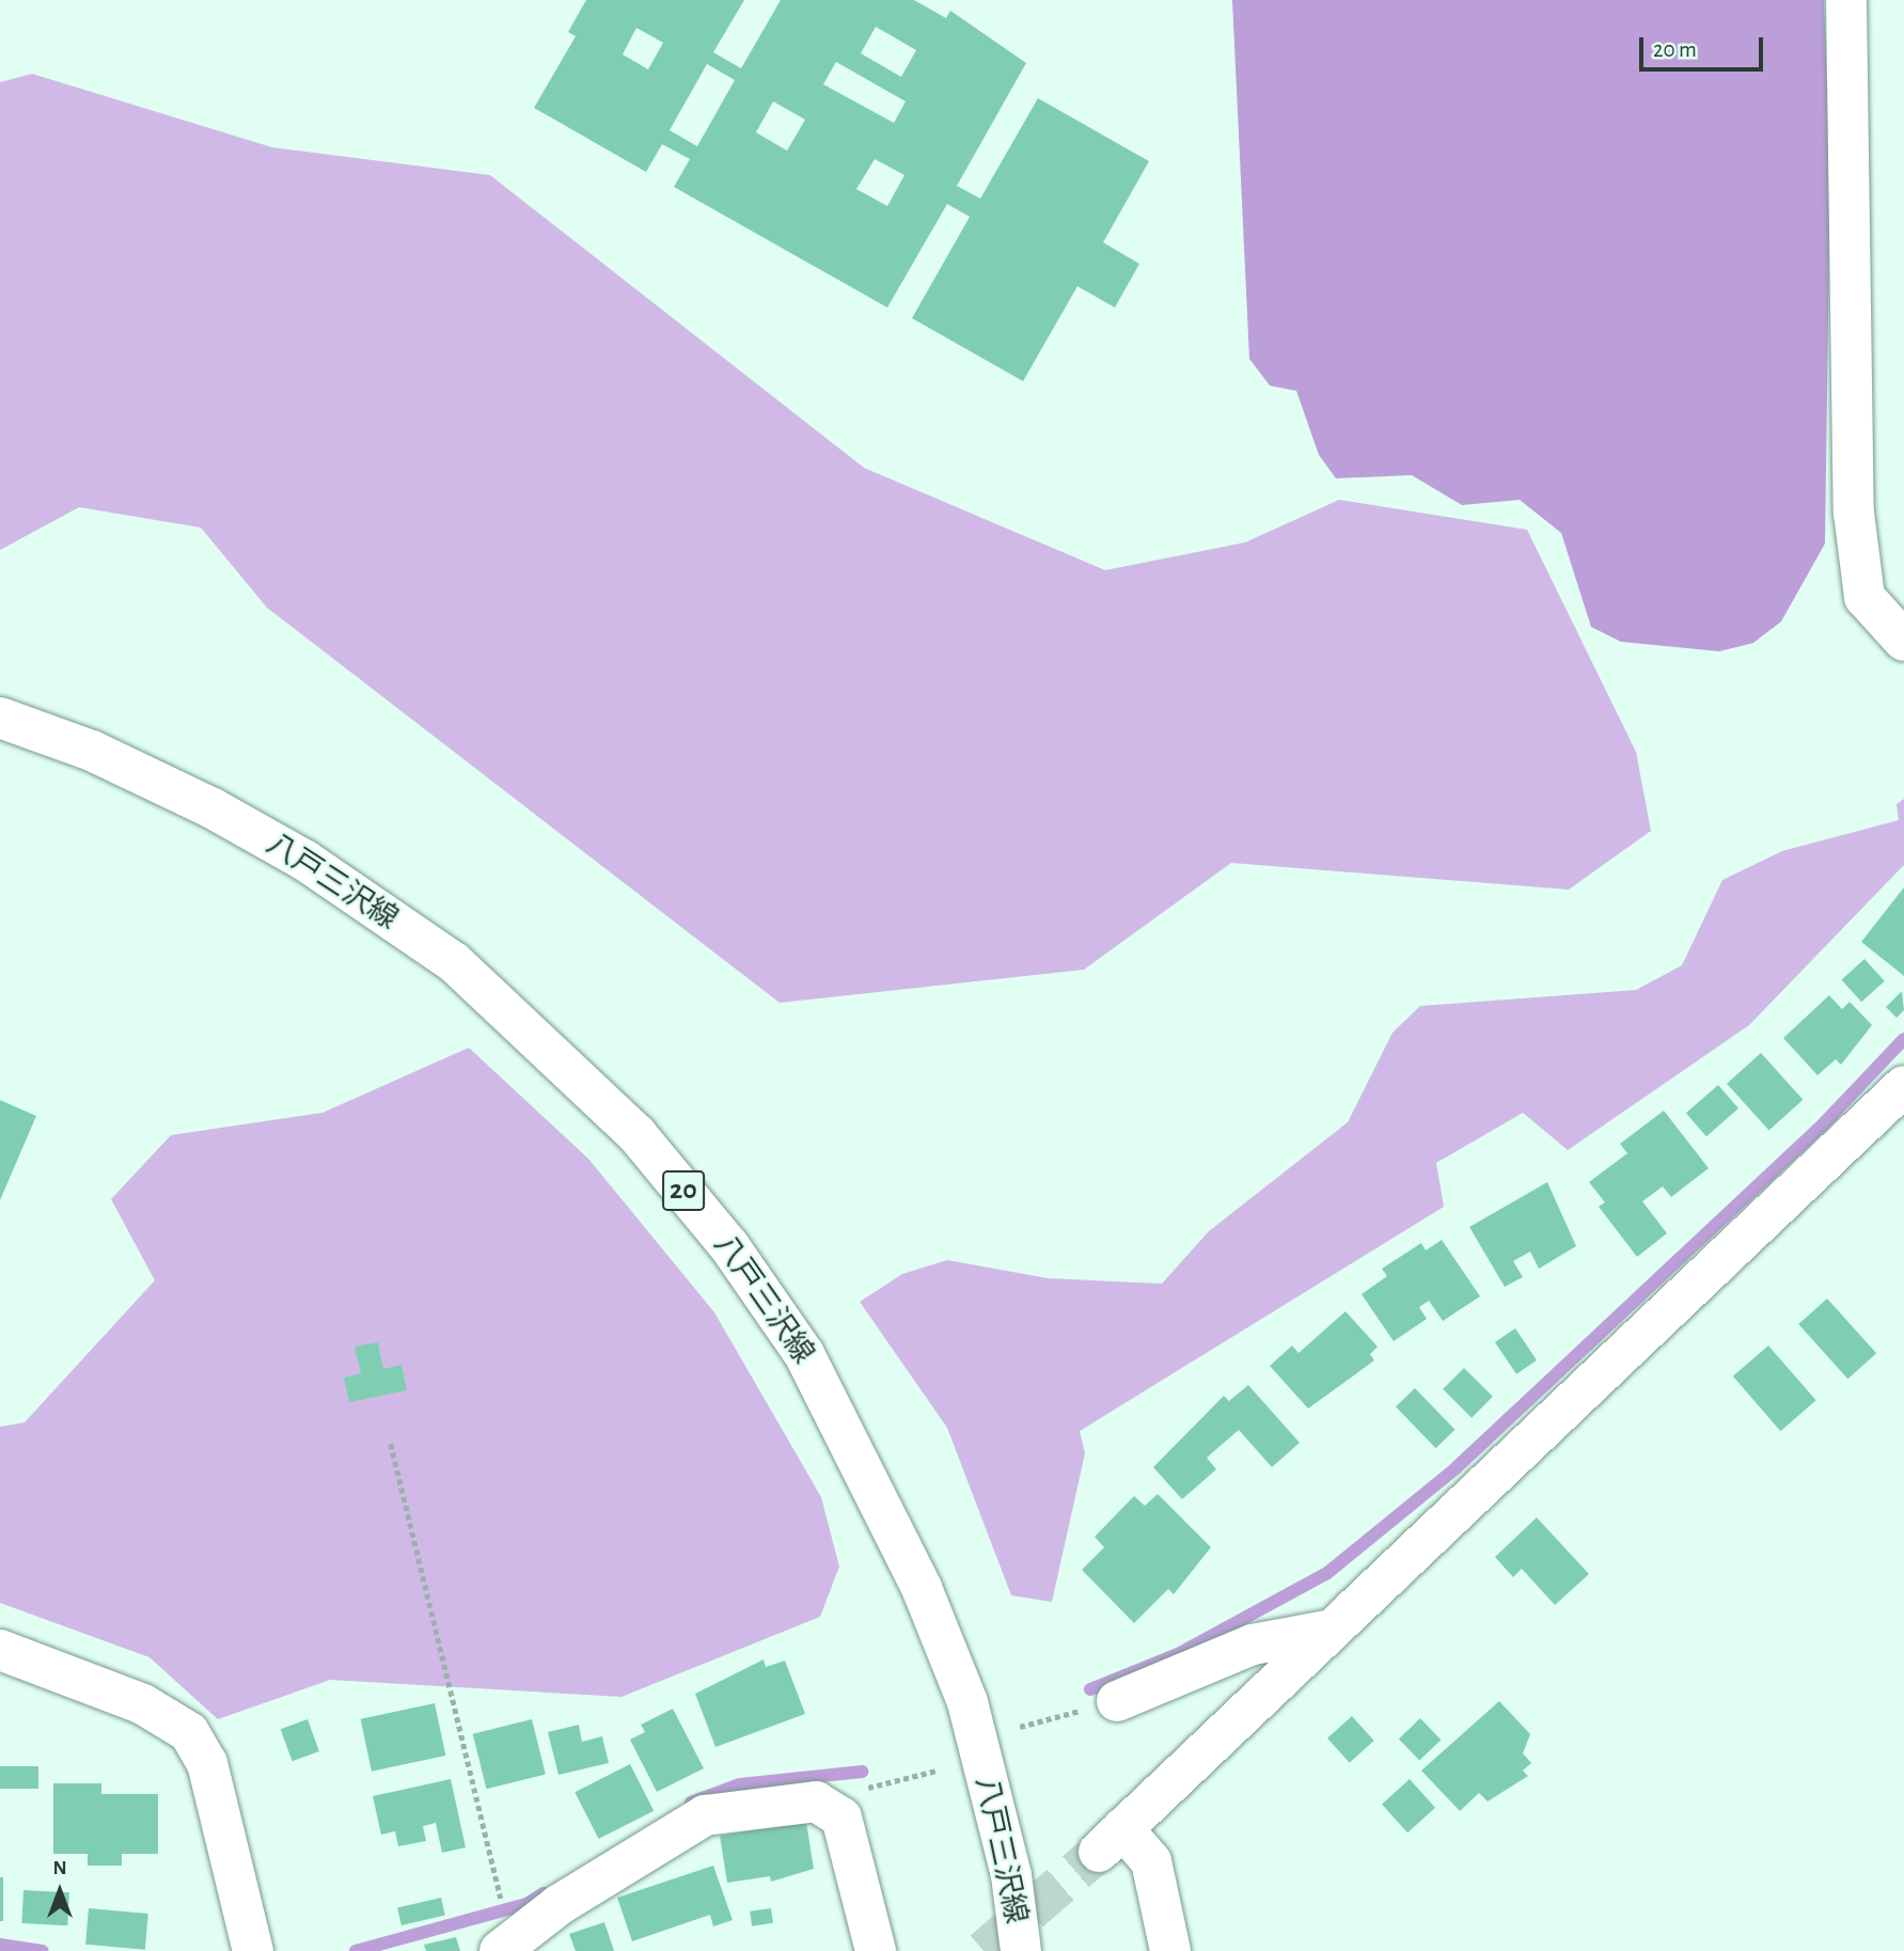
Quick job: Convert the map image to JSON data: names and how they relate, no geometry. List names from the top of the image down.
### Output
{
  "streets": {
    "street": ["八戸三沢線", "20"]
  },
  "scale_bar": "20 m",
  "north": "top"
}
